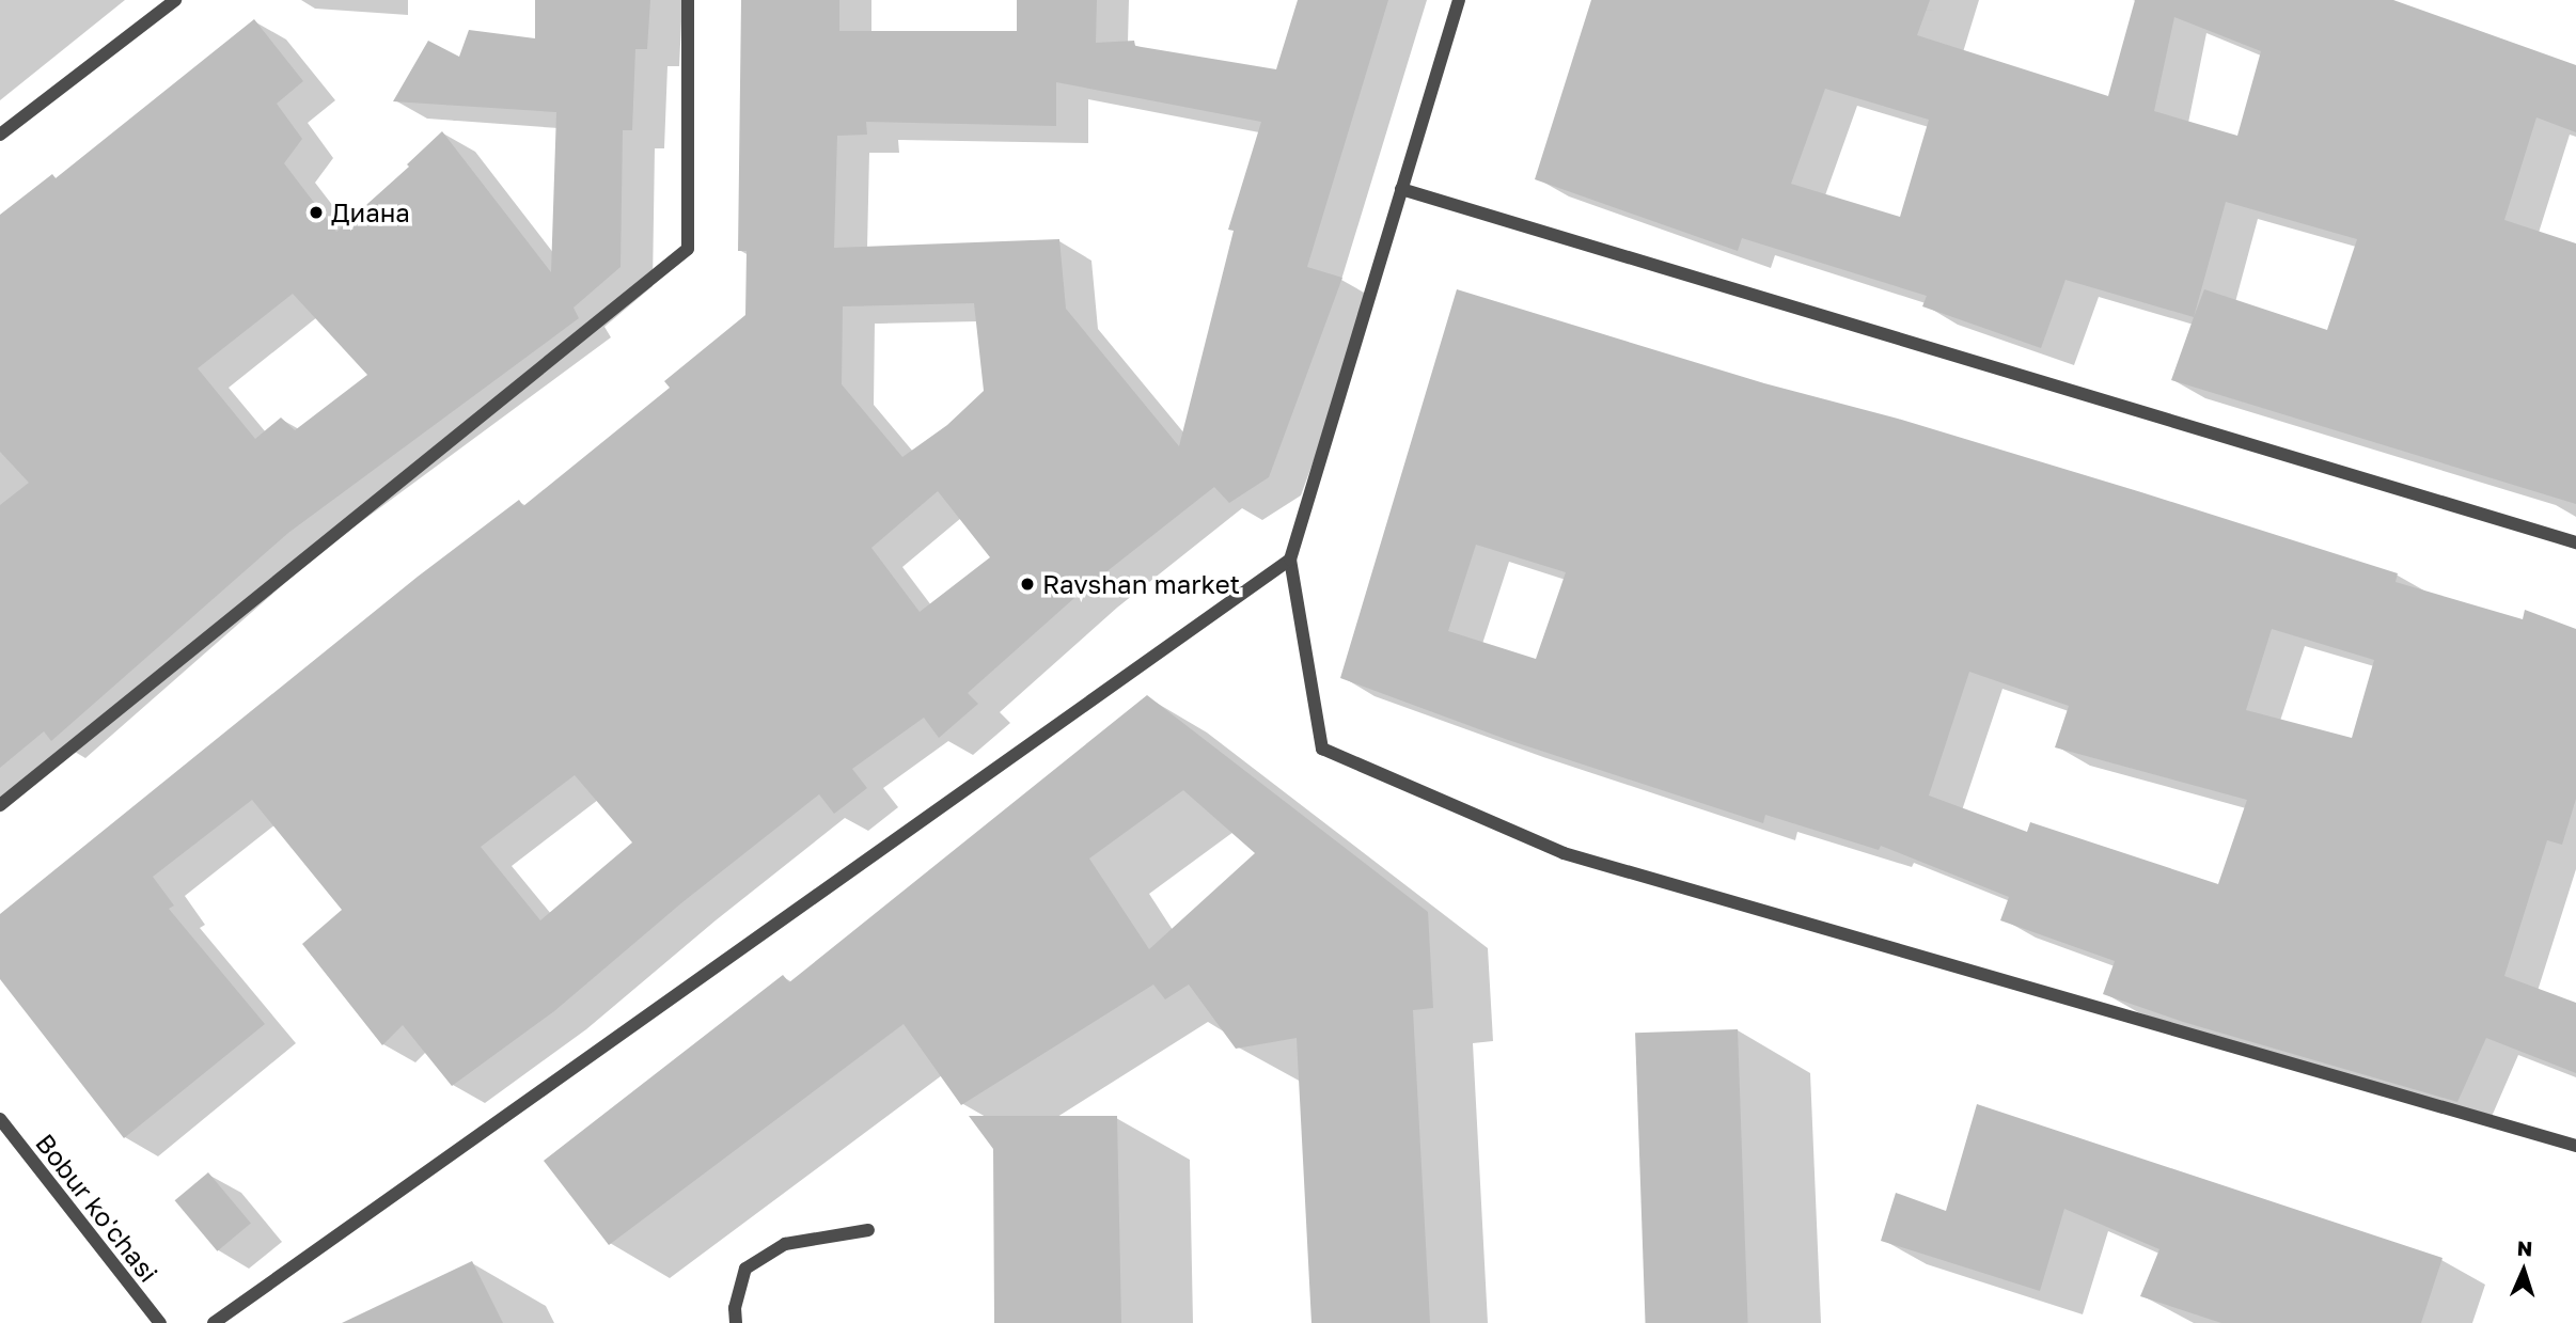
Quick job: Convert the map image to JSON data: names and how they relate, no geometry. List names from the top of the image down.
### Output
{
  "streets": {
    "street": ["Bobur ko'chasi"]
  },
  "places": ["Диана", "Ravshan market"],
  "north": "top"
}
